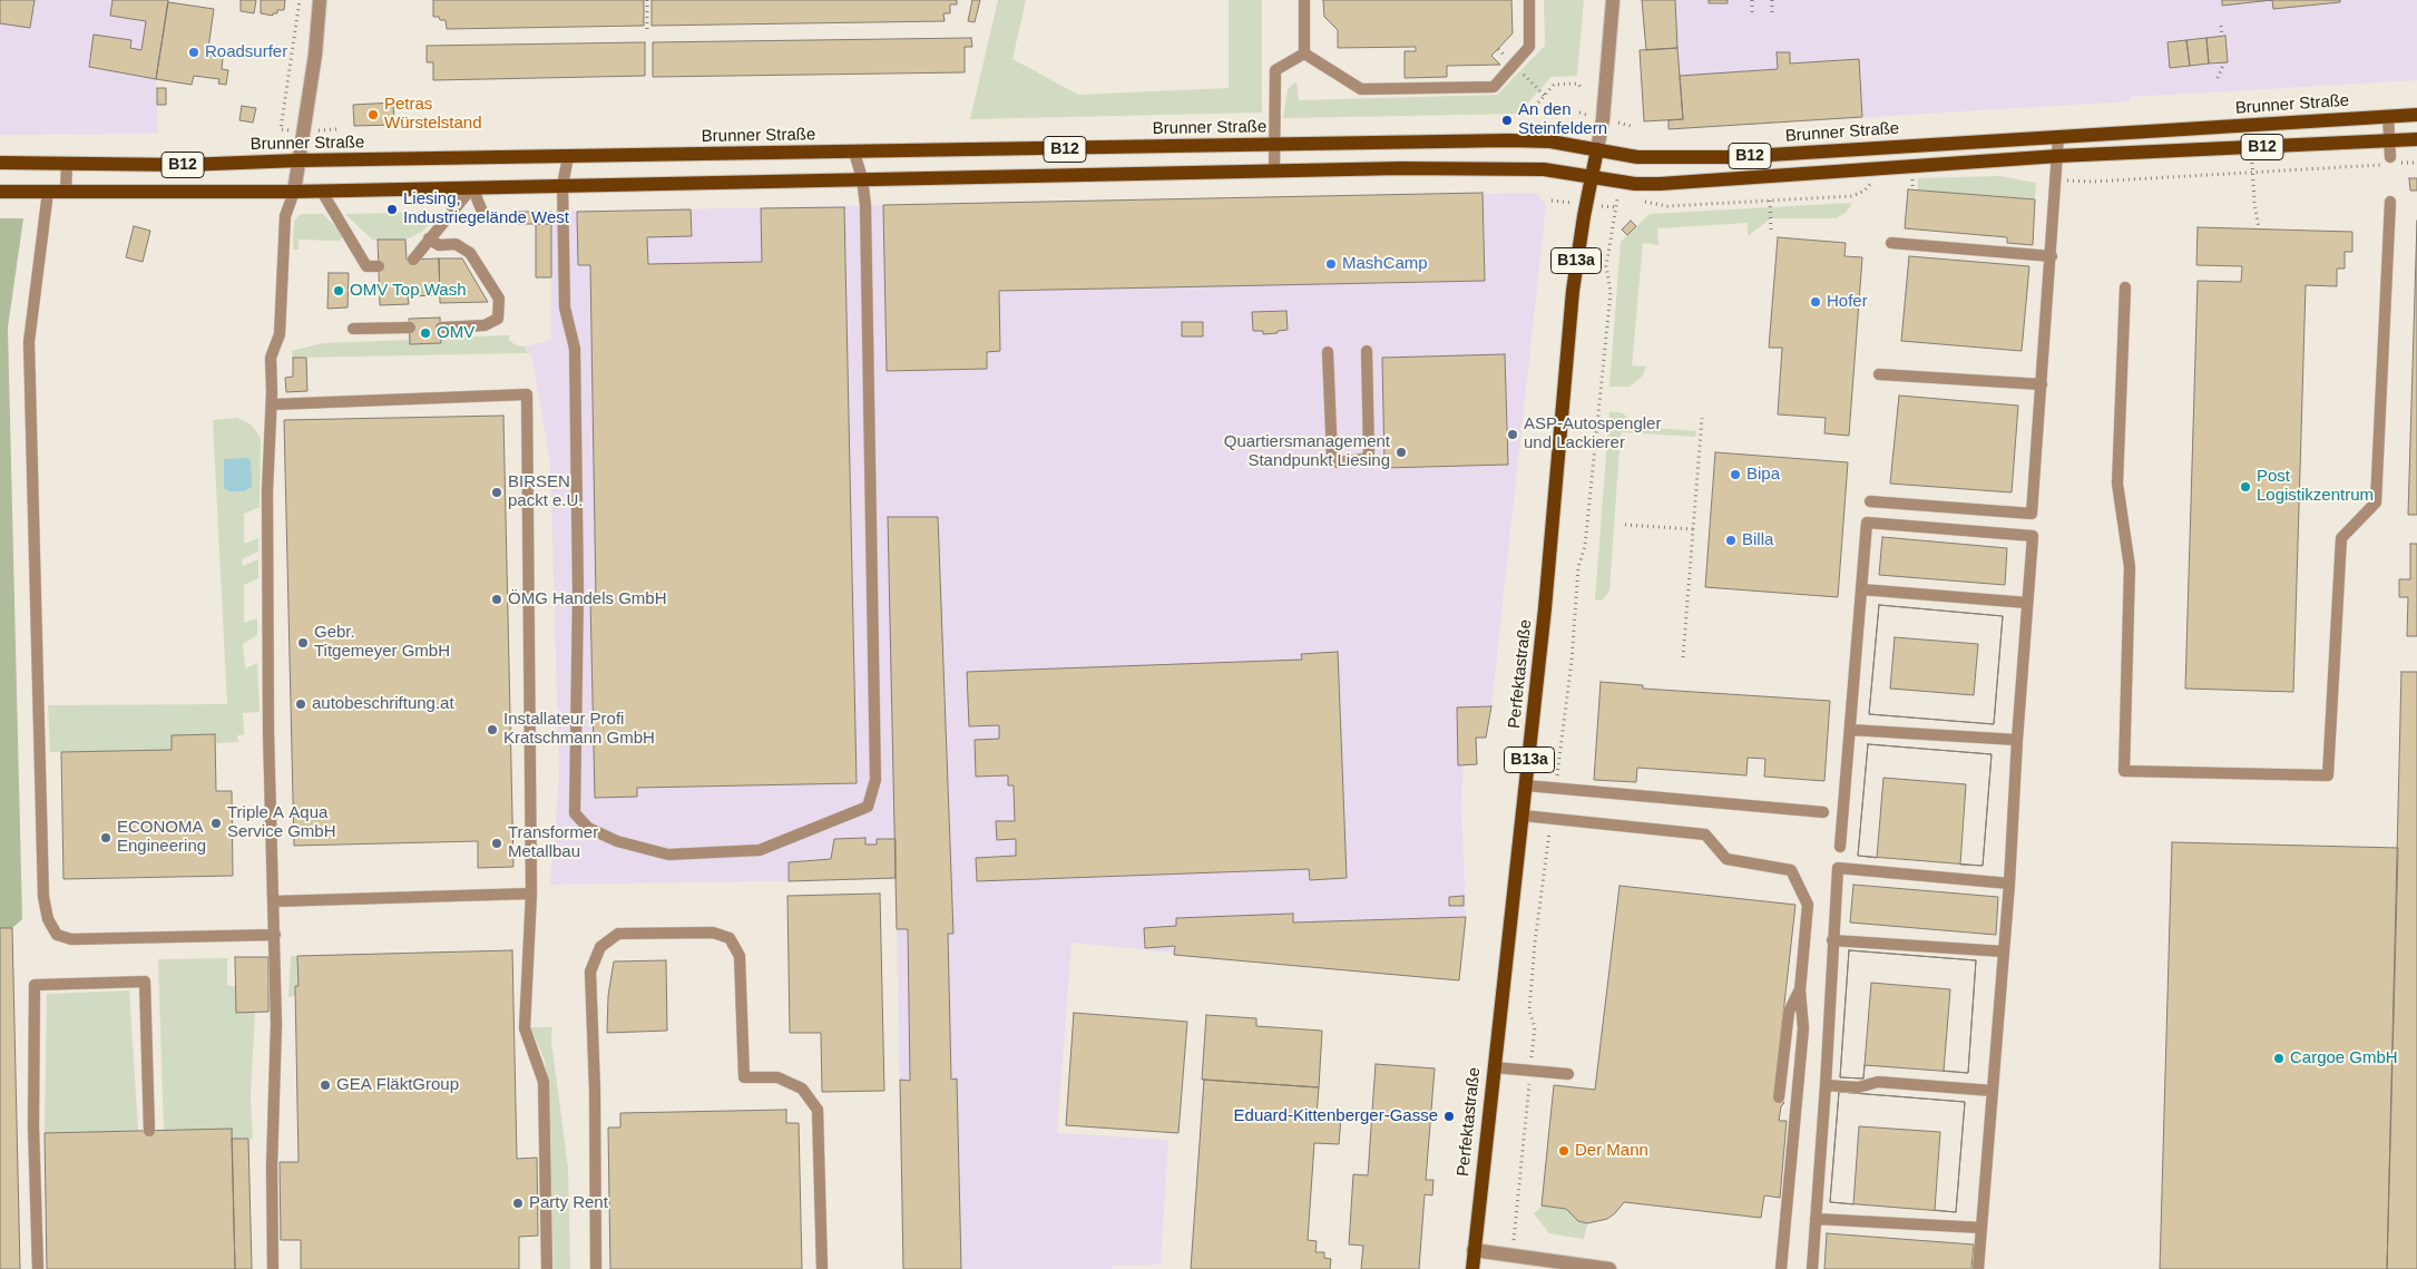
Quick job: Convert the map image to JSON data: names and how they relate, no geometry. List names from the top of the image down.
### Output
{
  "streets": {
    "main road": [
      "Brunner Straße",
      "B12",
      "B13a",
      "Perfektastraße"
    ]
  },
  "crossings": [
    ["Brunner Straße", "Perfektastraße"],
    ["B12", "Perfektastraße"]
  ],
  "places": [
    "Roadsurfer",
    "Petras Würstelstand",
    "An den Steinfeldern",
    "Liesing, Industriegelände West",
    "MashCamp",
    "OMV Top Wash",
    "Hofer",
    "OMV",
    "ASP-Autospengler und Lackierer",
    "Quartiersmanagement Standpunkt Liesing",
    "Bipa",
    "Post Logistikzentrum",
    "BIRSEN packt e.U.",
    "Billa",
    "ÖMG Handels GmbH",
    "Gebr. Titgemeyer GmbH",
    "autobeschriftung.at",
    "Installateur Profi Kratschmann GmbH",
    "Triple A Aqua Service GmbH",
    "ECONOMA Engineering",
    "Transformer Metallbau",
    "Cargoe GmbH",
    "GEA FläktGroup",
    "Eduard-Kittenberger-Gasse",
    "Der Mann",
    "Party Rent"
  ]
}
